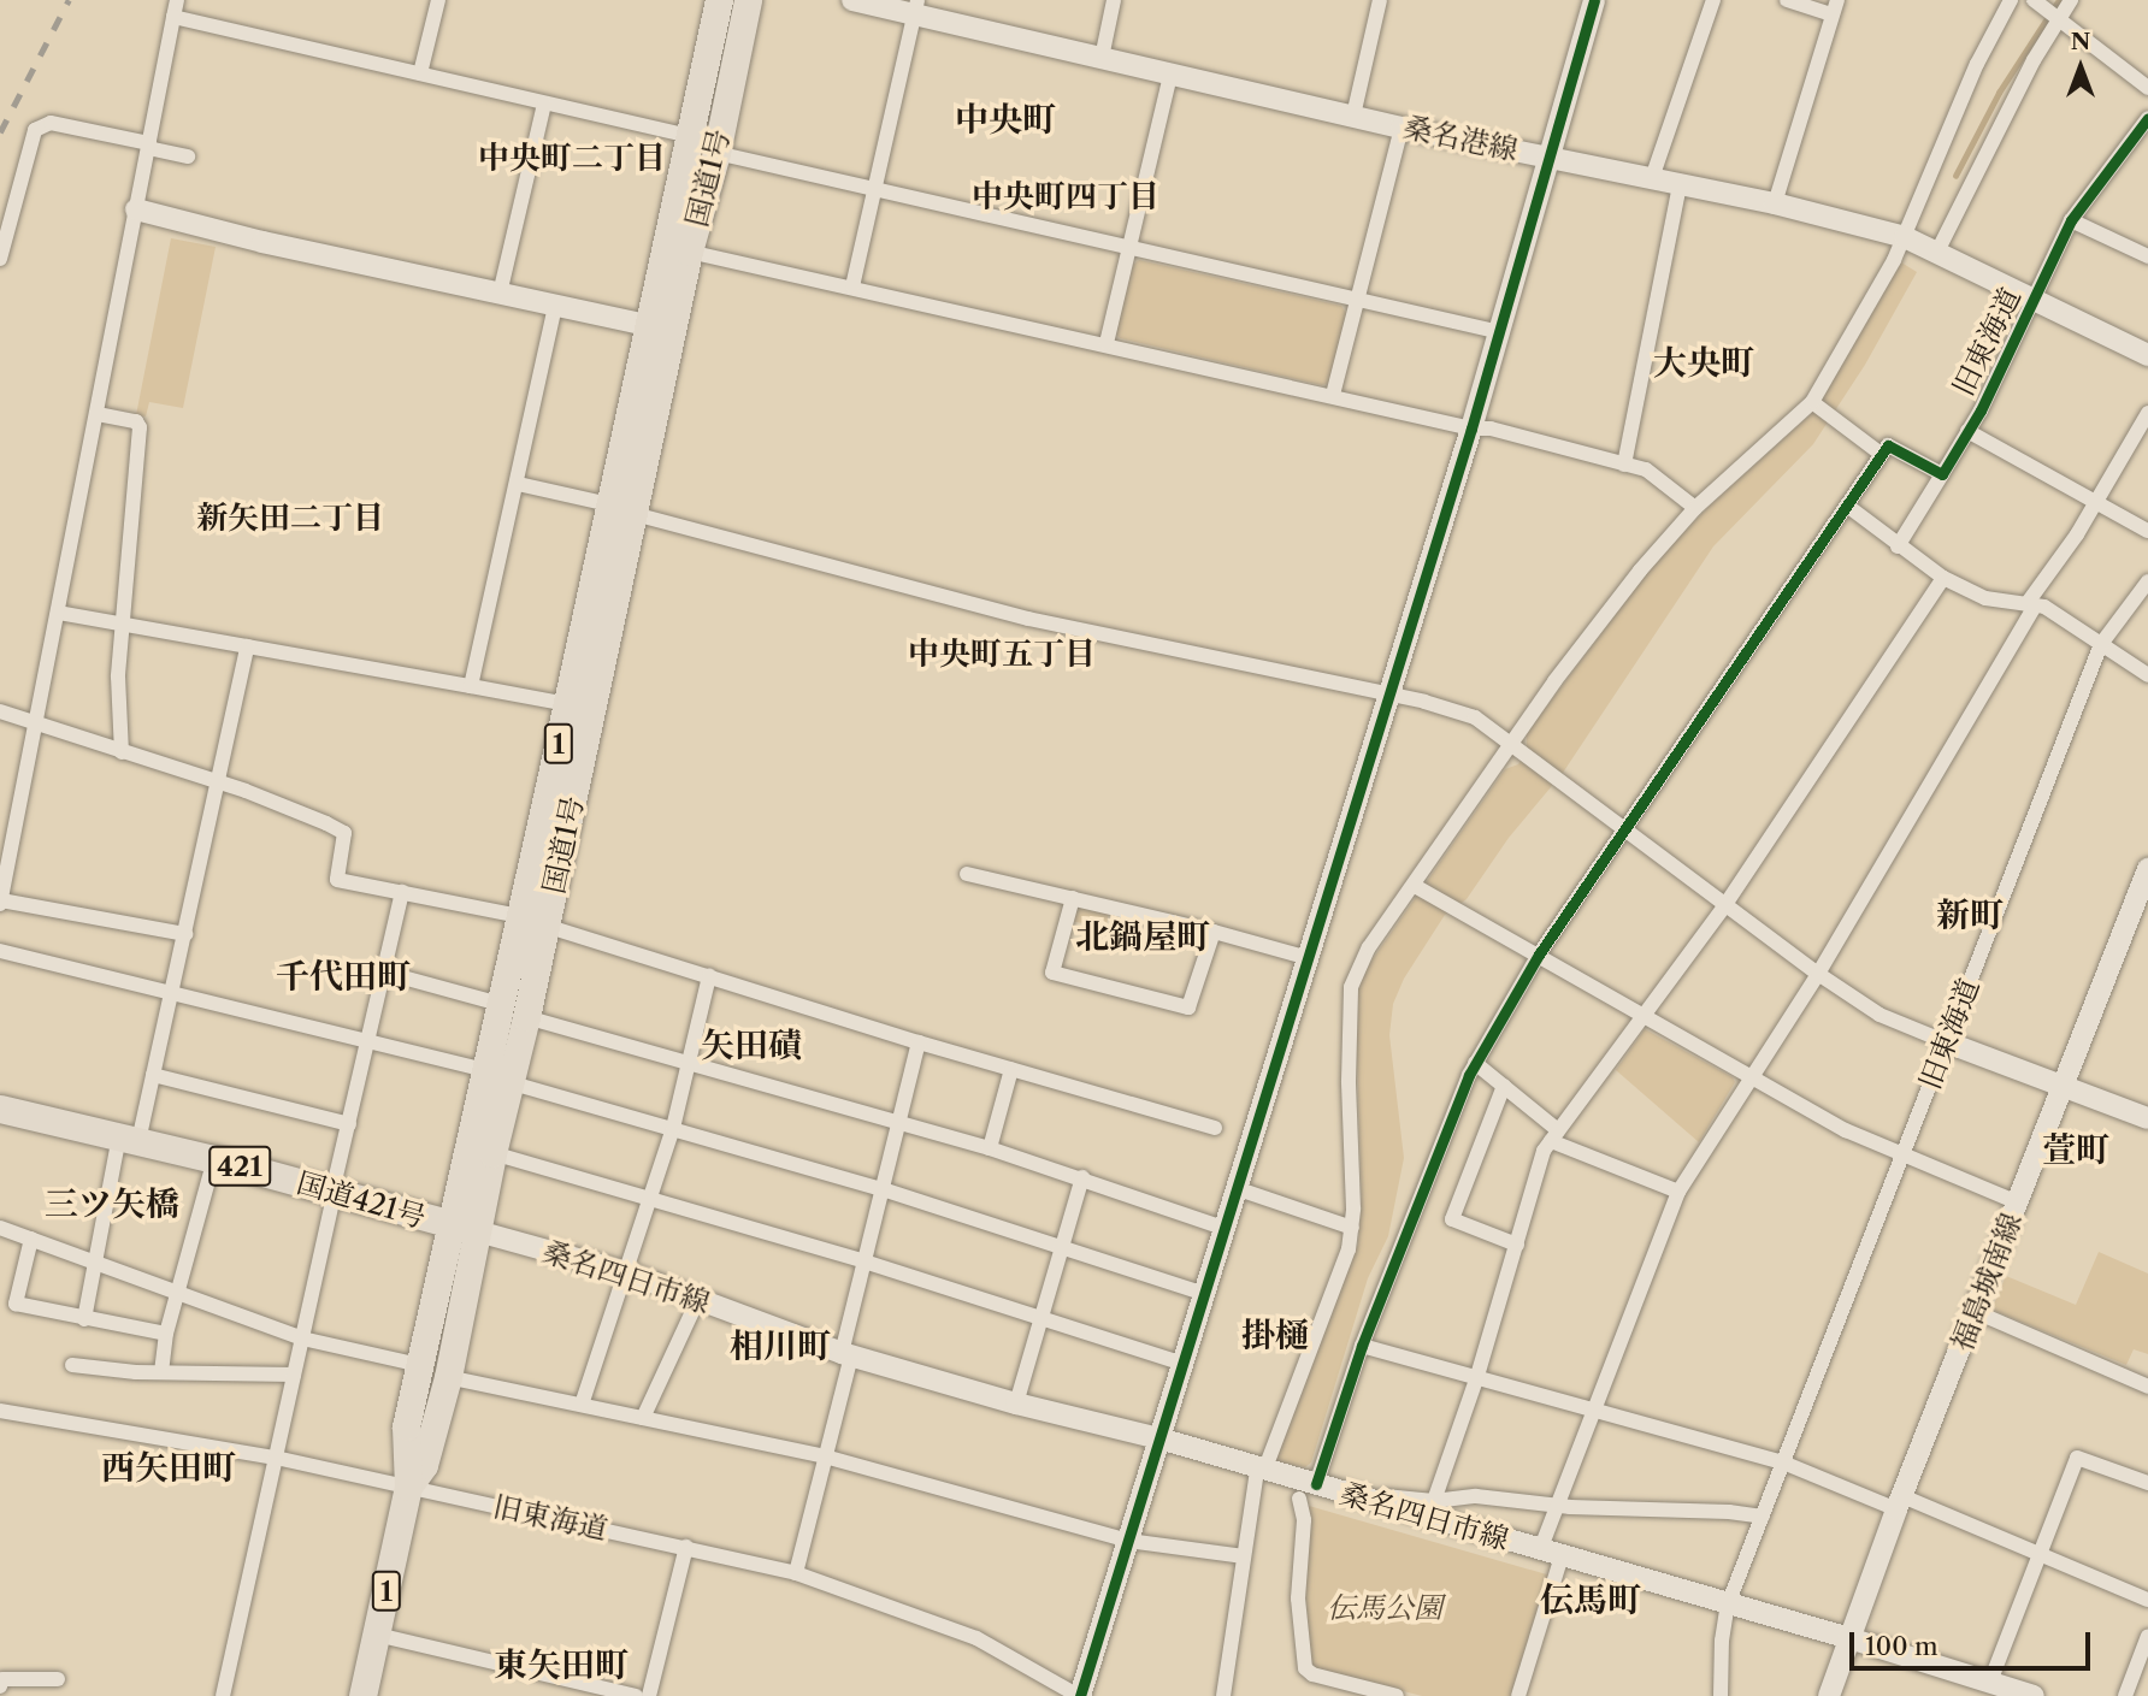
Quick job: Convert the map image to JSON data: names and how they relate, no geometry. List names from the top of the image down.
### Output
{
  "streets": {
    "highway": [
      "国道1号",
      "1",
      "421",
      "国道421号"
    ],
    "main road": ["桑名港線", "桑名四日市線", "福島城南線"],
    "street": ["旧東海道"]
  },
  "crossings": [
    ["桑名港線", "旧東海道"],
    ["国道1号", "旧東海道"],
    ["国道1号", "国道421号"],
    ["国道1号", "桑名四日市線"],
    ["旧東海道", "桑名四日市線"],
    ["国道421号", "桑名四日市線"],
    ["桑名四日市線", "福島城南線"]
  ],
  "districts": [
    "中央町",
    "中央町二丁目",
    "中央町四丁目",
    "大央町",
    "新矢田二丁目",
    "中央町五丁目",
    "新町",
    "北鍋屋町",
    "千代田町",
    "矢田磧",
    "萱町",
    "三ツ矢橋",
    "掛樋",
    "相川町",
    "西矢田町",
    "伝馬町",
    "東矢田町"
  ],
  "parks": ["伝馬公園"],
  "scale_bar": "100 m",
  "north": "top"
}
